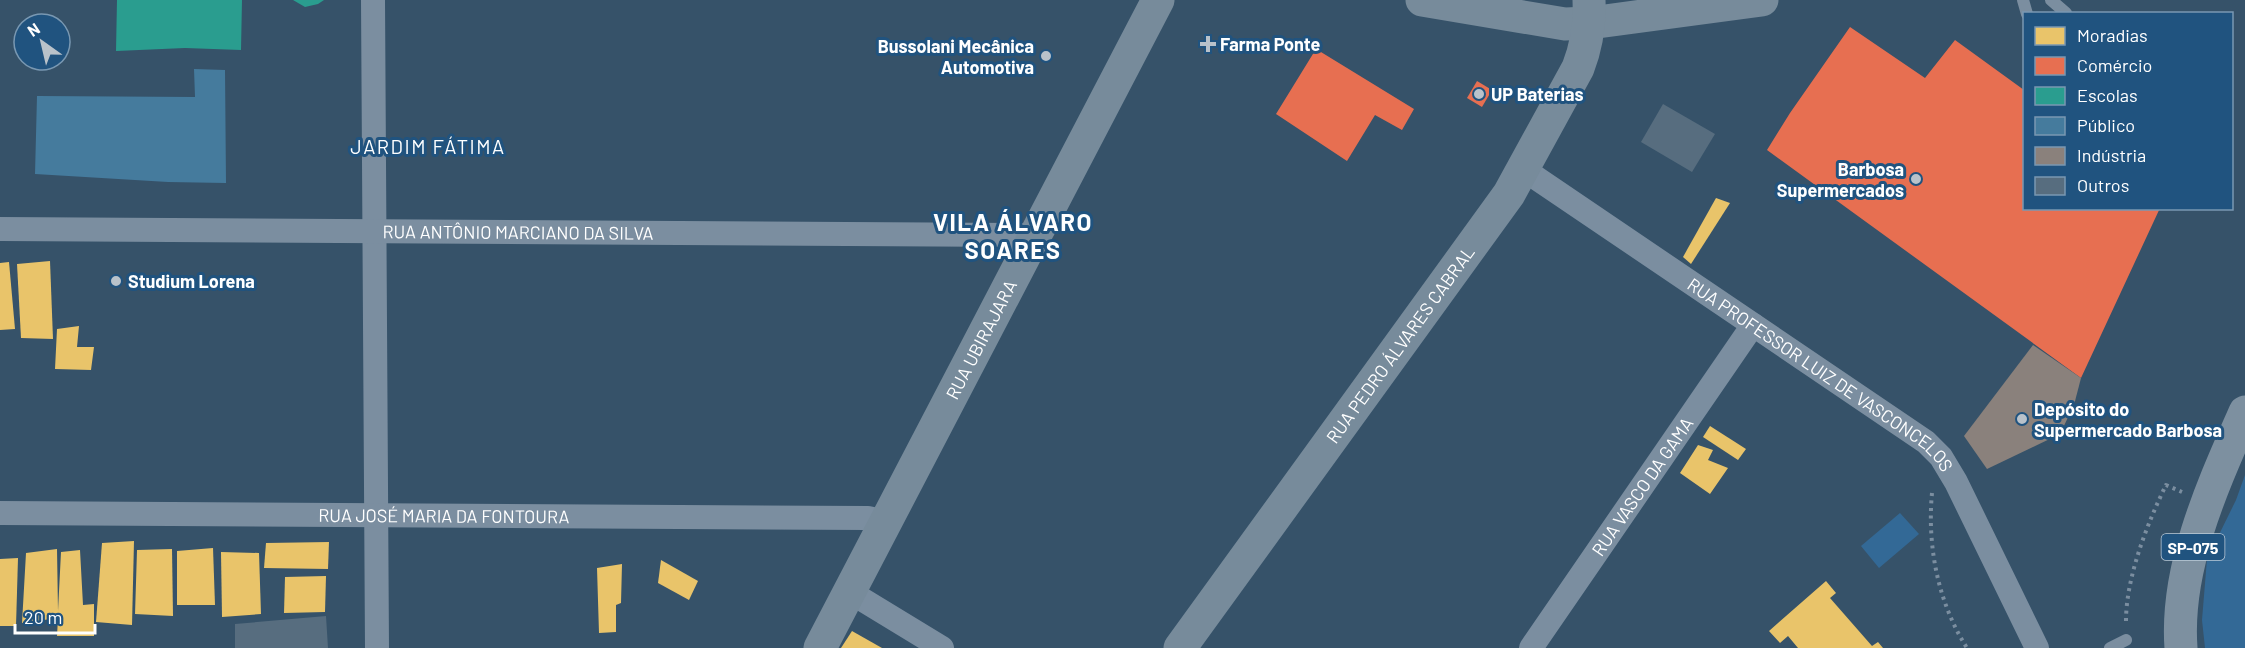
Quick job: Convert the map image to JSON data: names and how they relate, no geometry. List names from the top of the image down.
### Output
{
  "streets": {
    "highway": ["SP-075"],
    "main road": ["RUA UBIRAJARA", "RUA PEDRO ÁLVARES CABRAL"],
    "street": [
      "RUA ANTÔNIO MARCIANO DA SILVA",
      "RUA PROFESSOR LUIZ DE VASCONCELOS",
      "RUA VASCO DA GAMA",
      "RUA JOSÉ MARIA DA FONTOURA"
    ]
  },
  "crossings": [
    ["RUA ANTÔNIO MARCIANO DA SILVA", "RUA UBIRAJARA"],
    ["RUA UBIRAJARA", "RUA JOSÉ MARIA DA FONTOURA"],
    ["RUA PEDRO ÁLVARES CABRAL", "RUA PROFESSOR LUIZ DE VASCONCELOS"],
    ["RUA PROFESSOR LUIZ DE VASCONCELOS", "RUA VASCO DA GAMA"]
  ],
  "districts": ["JARDIM FÁTIMA", "VILA ÁLVARO SOARES"],
  "places": {
    "health": ["Farma Ponte"],
    "other": [
      "Bussolani Mecânica Automotiva",
      "UP Baterias",
      "Barbosa Supermercados",
      "Studium Lorena",
      "Depósito do Supermercado Barbosa"
    ]
  },
  "legend": [
    "Moradias",
    "Comércio",
    "Escolas",
    "Público",
    "Indústria",
    "Outros"
  ],
  "scale_bar": "20 m",
  "north": "top left"
}
